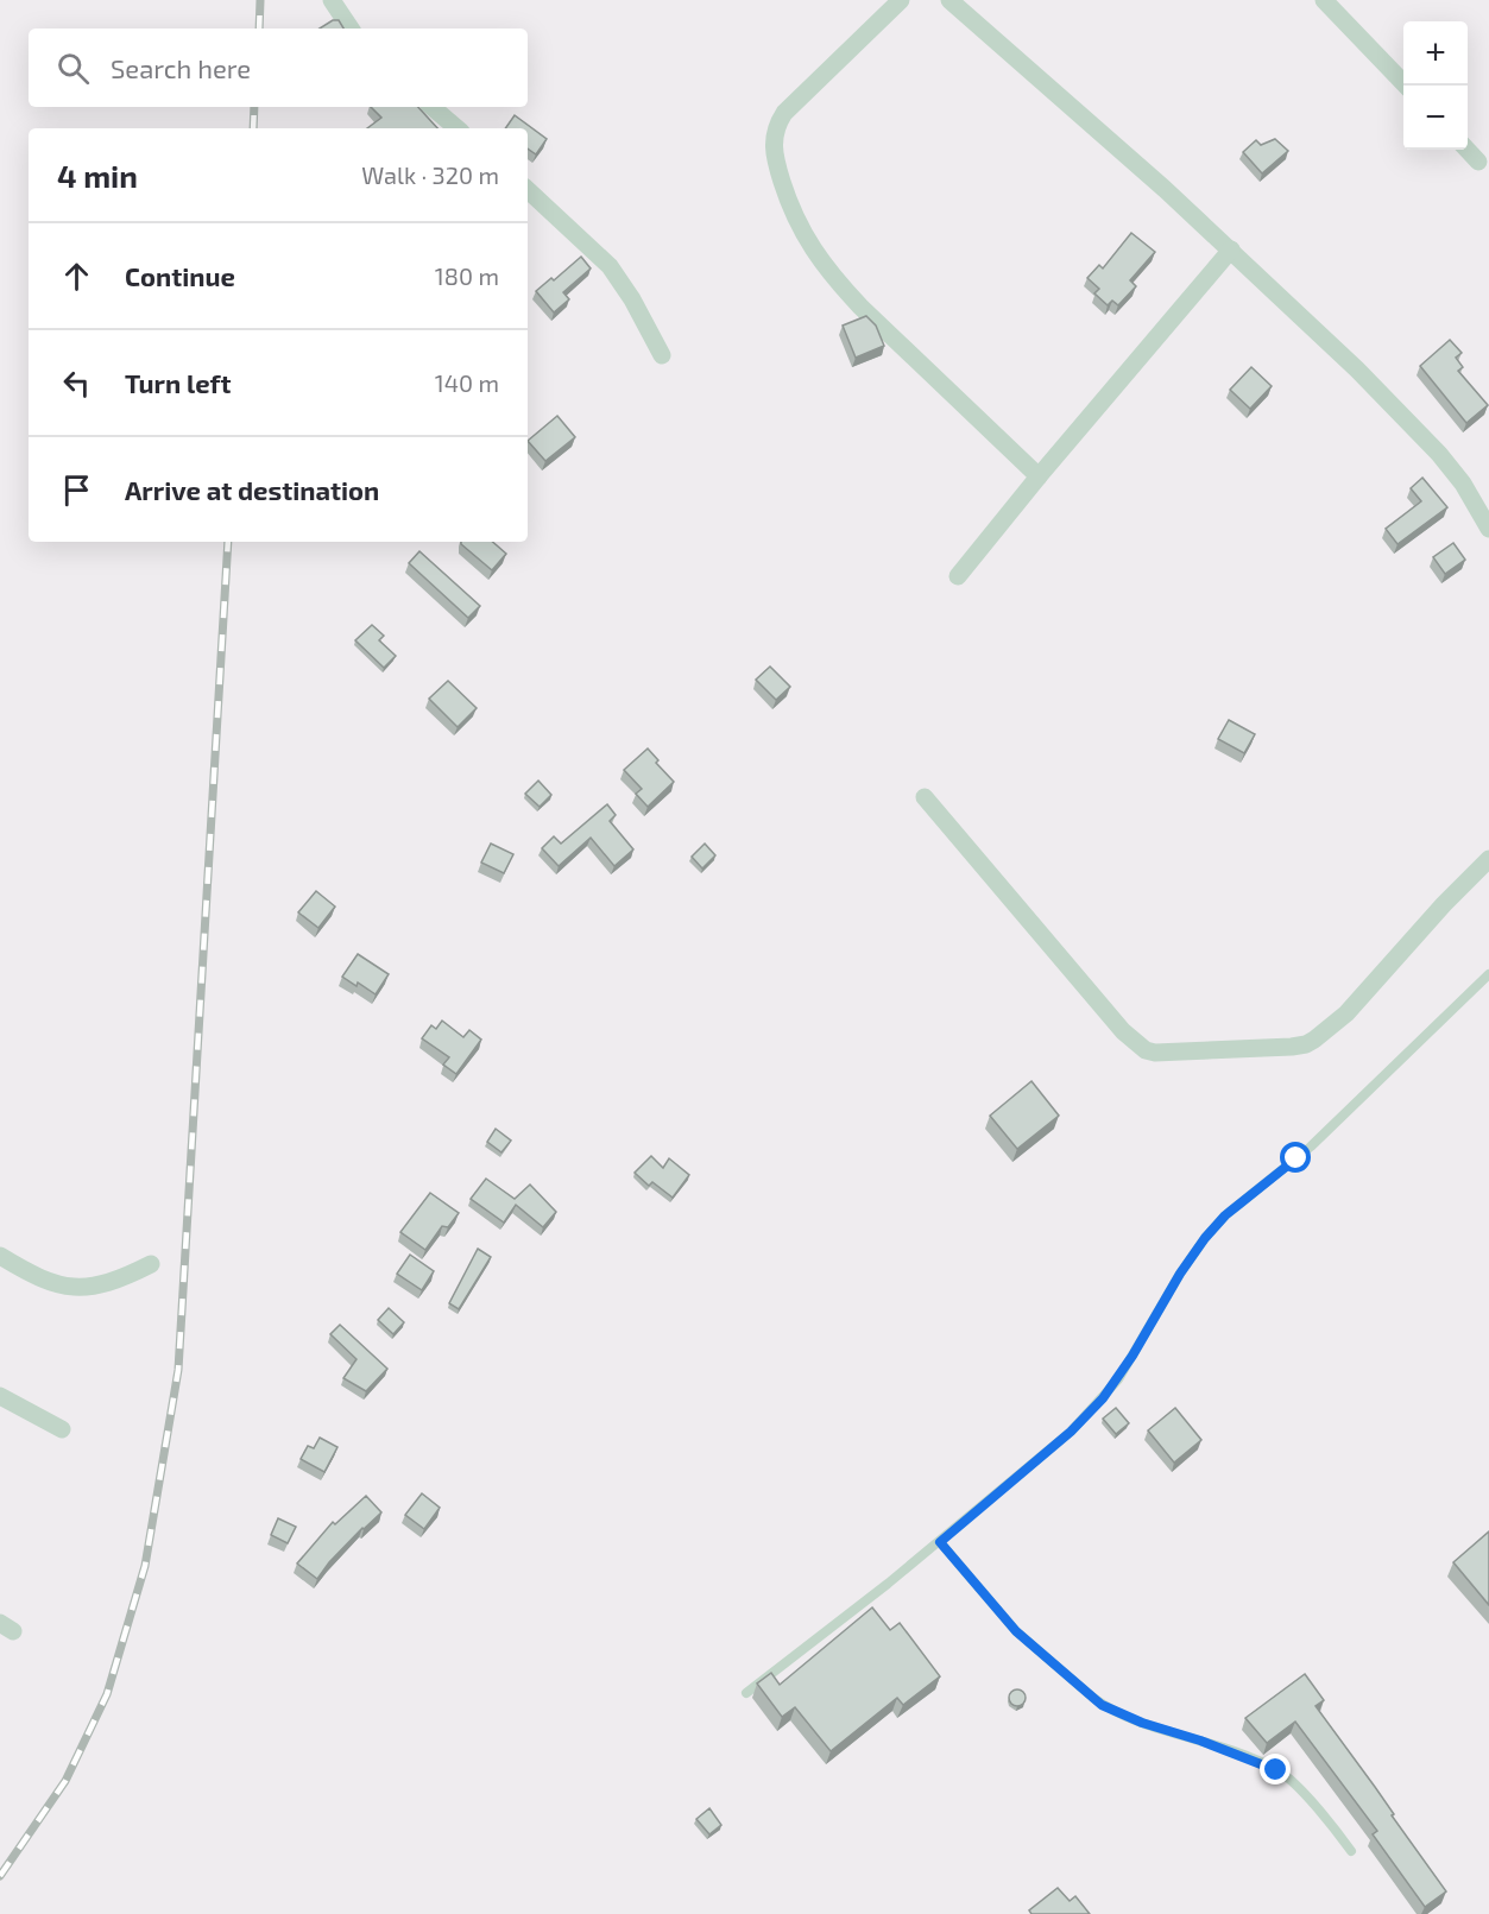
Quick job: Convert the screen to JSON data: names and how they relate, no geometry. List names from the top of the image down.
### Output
{
  "page": {
    "map_buttons": ["+", "−"],
    "search": "Search here",
    "heading": ["4 min", "Walk · 320 m"],
    "list": [
      ["Continue", "180 m"],
      ["Turn left", "140 m"],
      "Arrive at destination"
    ]
  }
}
